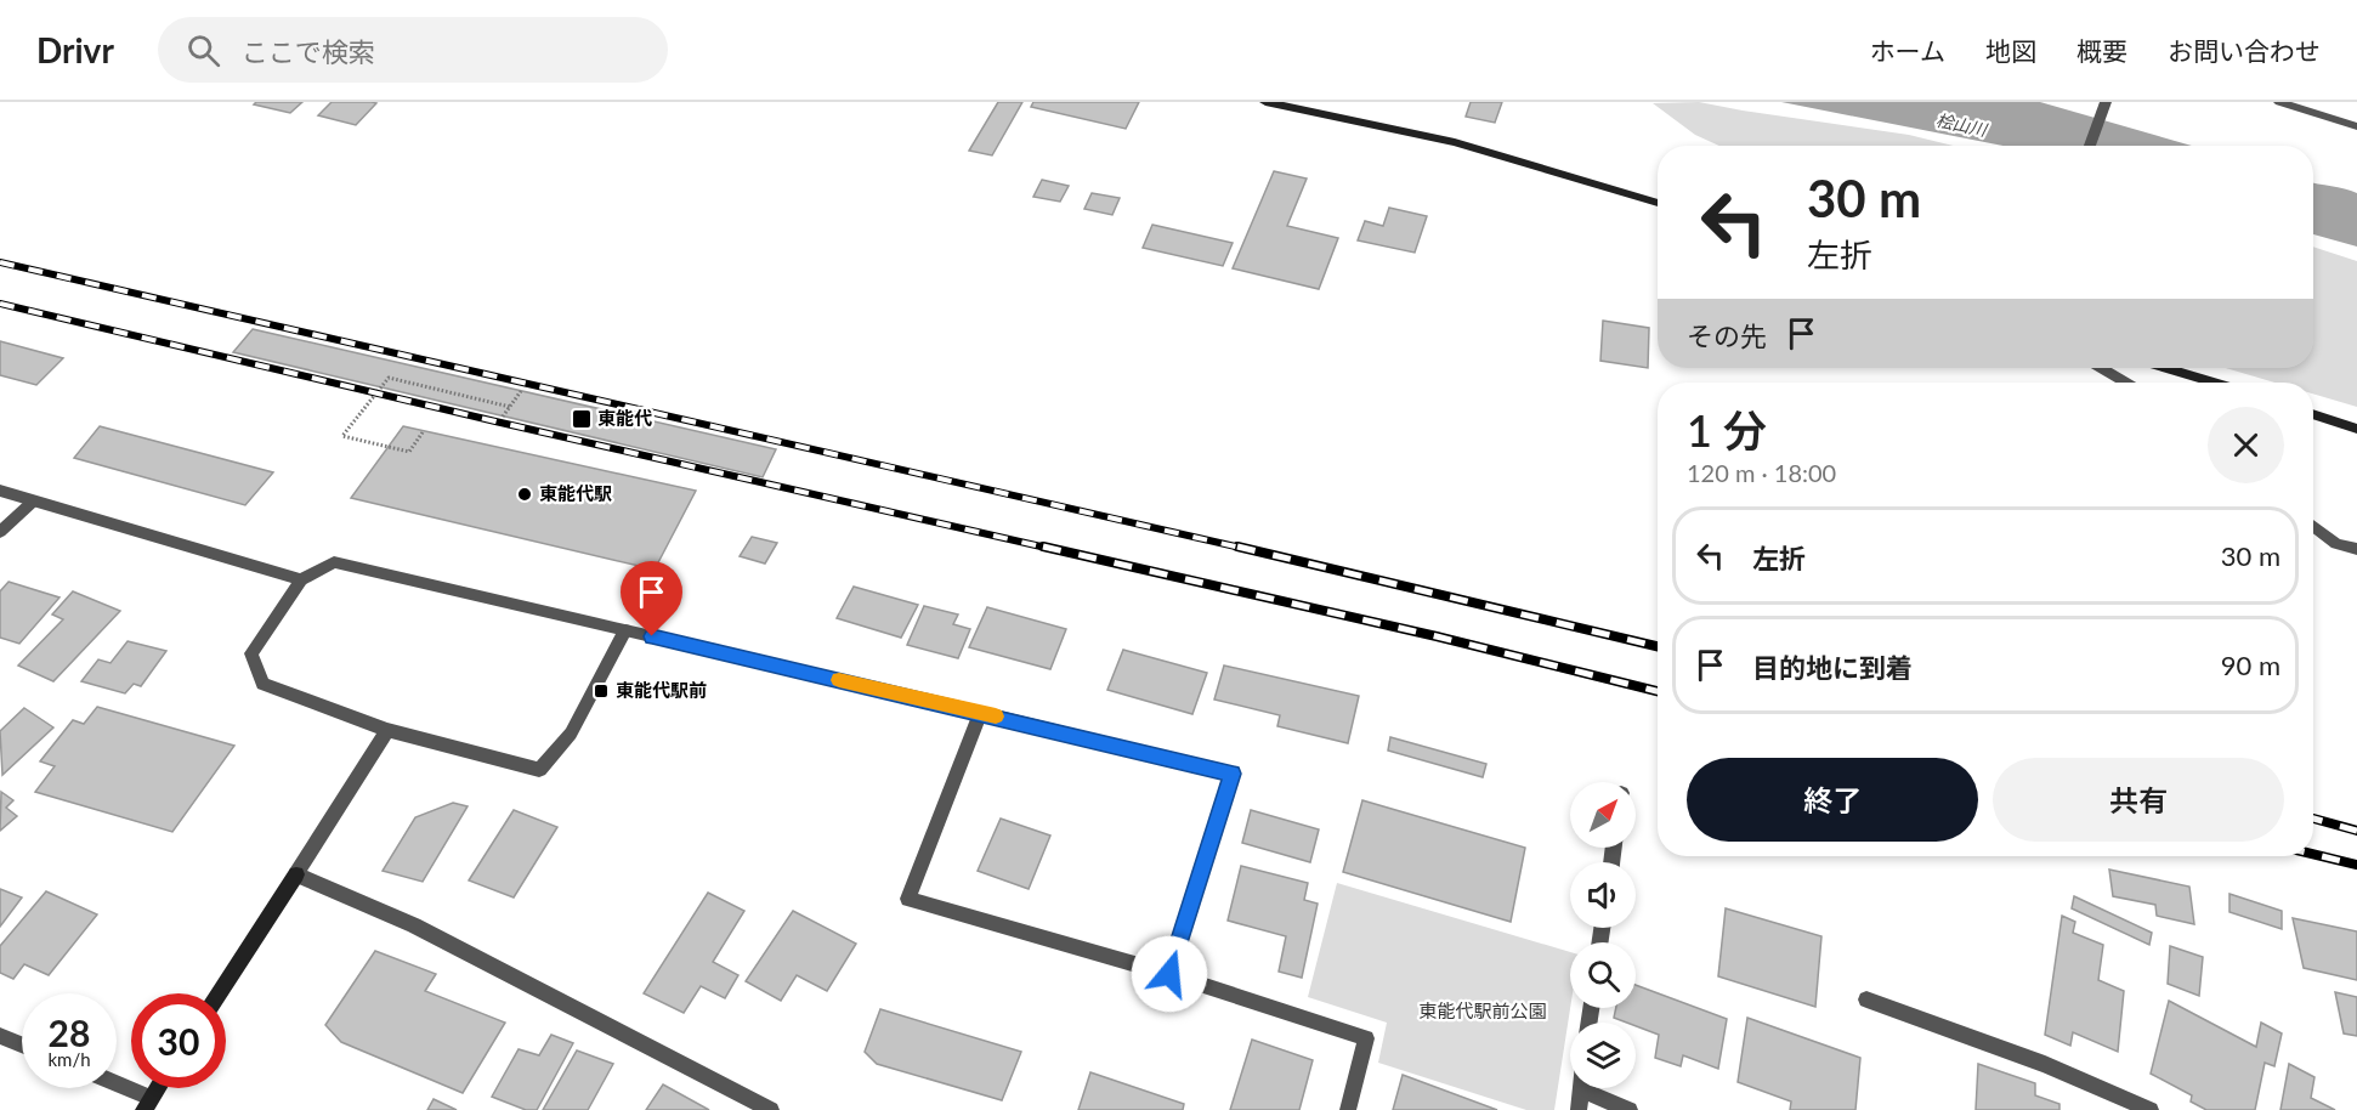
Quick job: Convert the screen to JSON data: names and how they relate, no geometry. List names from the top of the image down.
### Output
{
  "water": ["桧山川"],
  "parks": ["東能代駅前公園"],
  "places": {
    "transit": ["東能代", "東能代駅前"],
    "other": ["東能代駅"]
  },
  "north": "top right",
  "page": {
    "header": "Drivr",
    "search": "ここで検索",
    "nav": [
      "ホーム",
      "地図",
      "概要",
      "お問い合わせ"
    ],
    "turn": ["30 m", "左折"],
    "then": "その先",
    "heading": ["1 分", "120 m · 18:00"],
    "list": [
      {
        "name": "左折",
        "value": "30 m"
      },
      {
        "name": "目的地に到着",
        "value": "90 m"
      }
    ],
    "buttons": ["終了", "共有"],
    "speed": "28 km/h",
    "limit": "30"
  }
}
